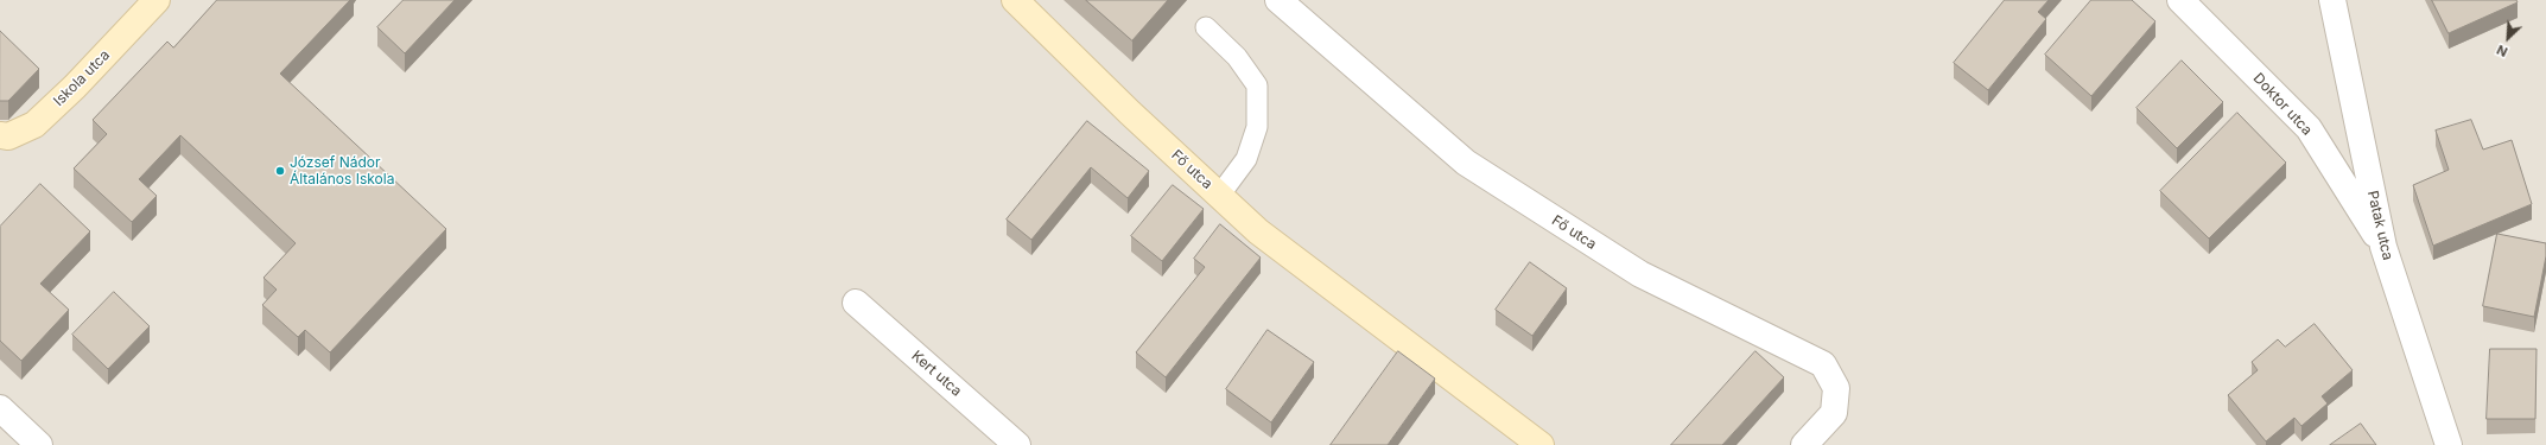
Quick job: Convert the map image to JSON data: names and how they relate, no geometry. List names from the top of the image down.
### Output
{
  "streets": {
    "street": [
      "Iskola utca",
      "Doktor utca",
      "Fő utca",
      "Patak utca",
      "Kert utca"
    ]
  },
  "crossings": [
    ["Doktor utca", "Patak utca"]
  ],
  "places": ["József Nádor Általános Iskola"],
  "north": "bottom left"
}
